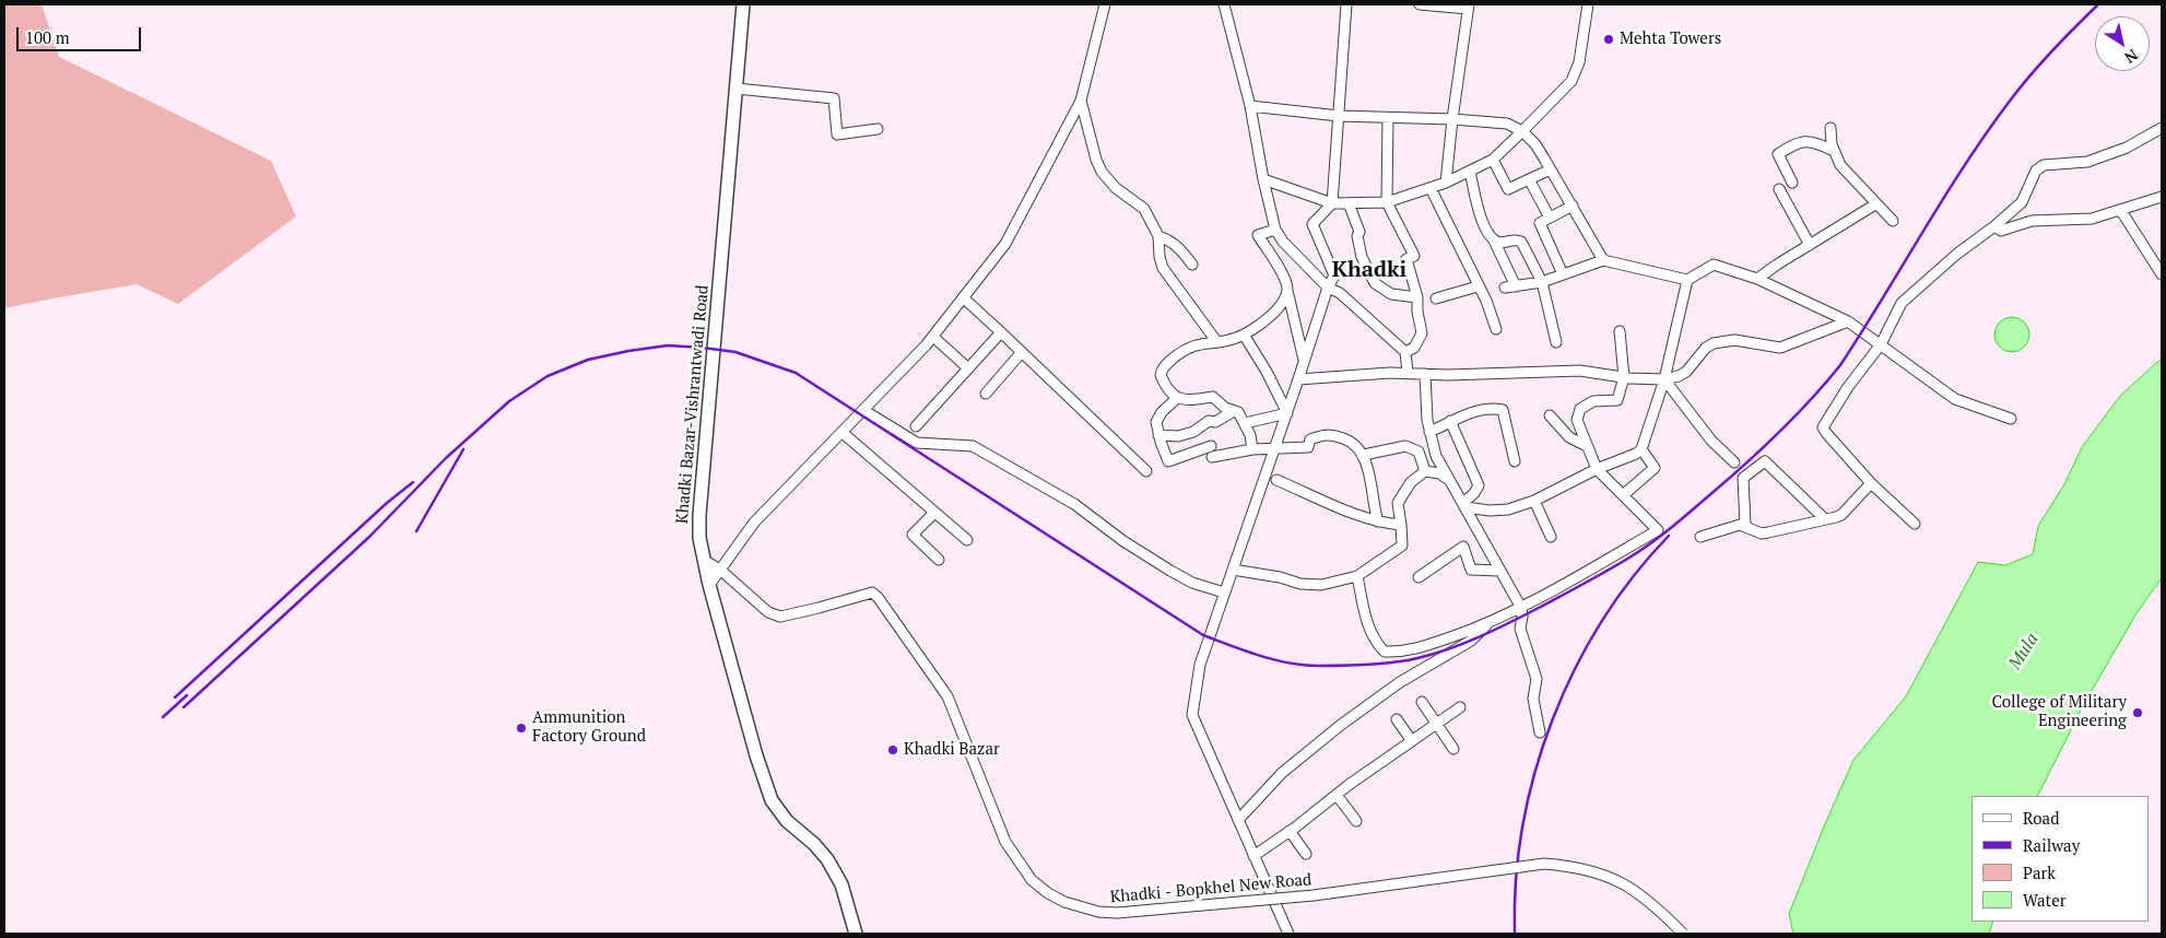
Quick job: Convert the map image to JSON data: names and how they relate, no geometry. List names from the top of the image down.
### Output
{
  "streets": {
    "street": ["Khadki Bazar-Vishrantwadi Road", "Khadki - Bopkhel New Road"]
  },
  "districts": ["Khadki"],
  "water": ["Mula"],
  "places": [
    "Mehta Towers",
    "College of Military Engineering",
    "Ammunition Factory Ground",
    "Khadki Bazar"
  ],
  "legend": [
    "Road",
    "Railway",
    "Park",
    "Water"
  ],
  "scale_bar": "100 m",
  "north": "bottom right"
}
